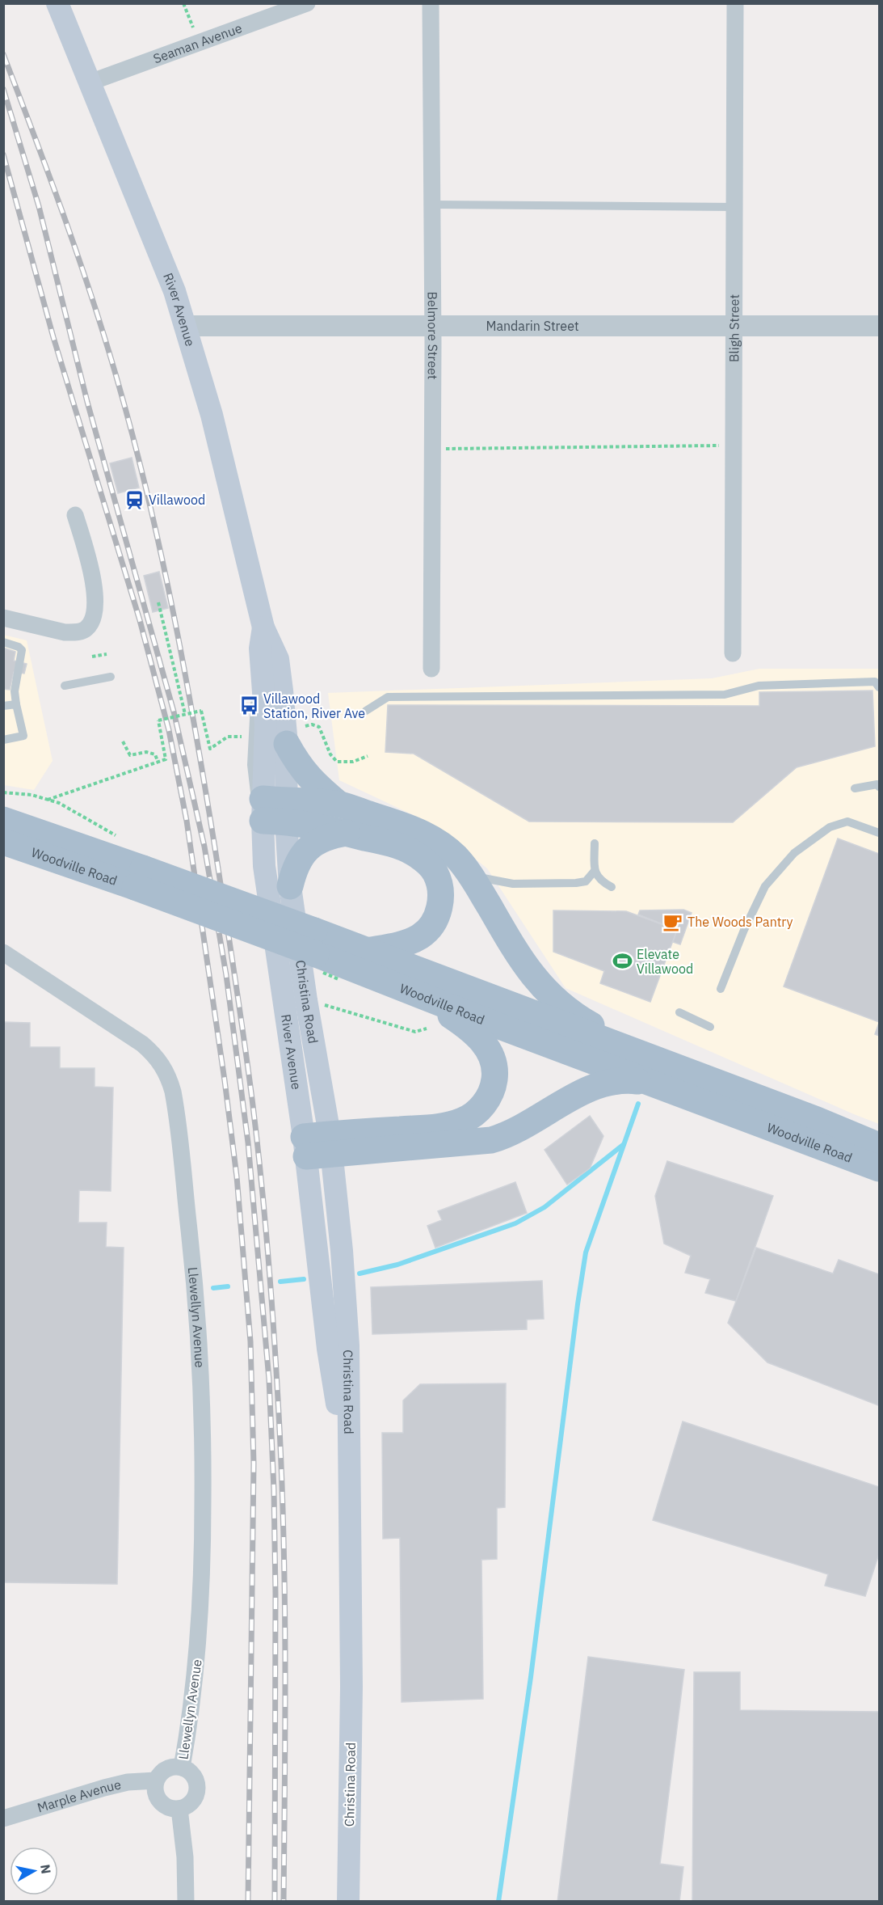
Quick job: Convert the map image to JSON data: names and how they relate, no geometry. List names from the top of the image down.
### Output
{
  "streets": {
    "main road": ["River Avenue", "Woodville Road", "Christina Road"],
    "street": [
      "Seaman Avenue",
      "Mandarin Street",
      "Bligh Street",
      "Belmore Street",
      "Llewellyn Avenue",
      "Marple Avenue"
    ]
  },
  "crossings": [
    ["Seaman Avenue", "River Avenue"],
    ["River Avenue", "Mandarin Street"],
    ["River Avenue", "Christina Road"],
    ["Mandarin Street", "Bligh Street"],
    ["Mandarin Street", "Belmore Street"],
    ["Llewellyn Avenue", "Marple Avenue"]
  ],
  "places": {
    "station": ["Villawood"],
    "bus stop": ["Villawood Station, River Ave"],
    "cafe": ["The Woods Pantry"],
    "sports": ["Elevate Villawood"]
  },
  "north": "right"
}
